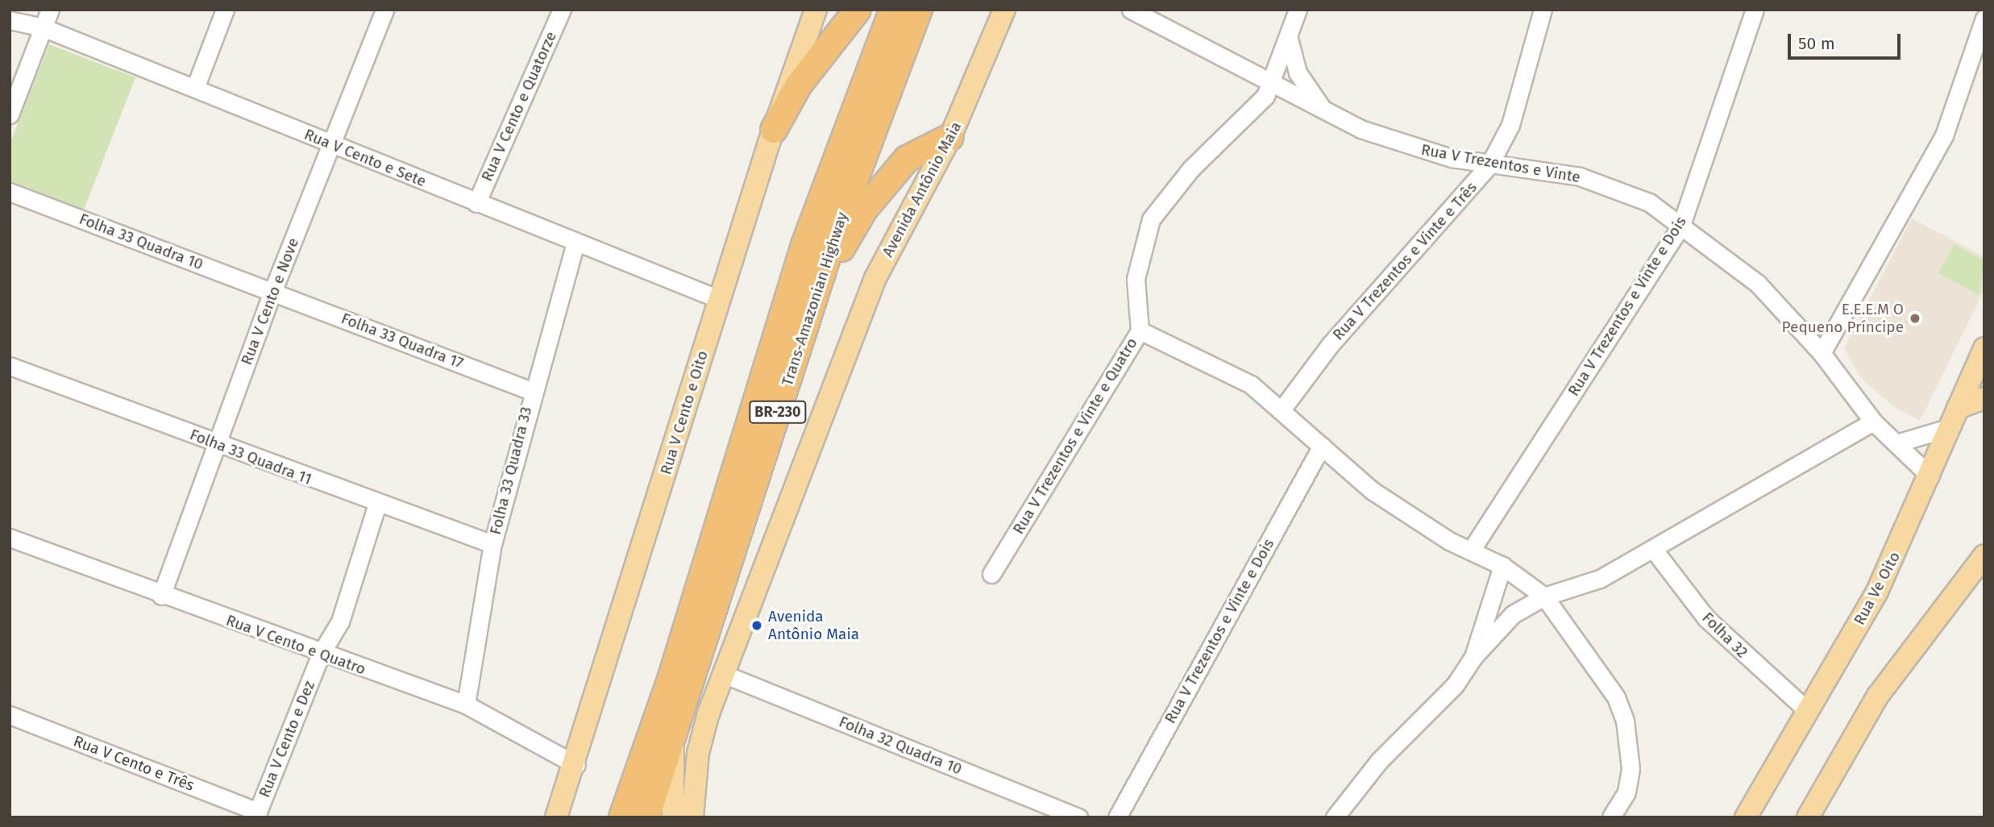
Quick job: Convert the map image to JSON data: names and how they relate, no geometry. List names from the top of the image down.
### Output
{
  "streets": {
    "highway": ["Trans-Amazonian Highway", "BR-230"],
    "main road": ["Avenida Antônio Maia", "Rua V Cento e Oito", "Rua Ve Oito"],
    "street": [
      "Rua V Cento e Quatorze",
      "Rua V Cento e Sete",
      "Rua V Trezentos e Vinte",
      "Folha 33 Quadra 10",
      "Rua V Trezentos e Vinte e Três",
      "Rua V Cento e Nove",
      "Rua V Trezentos e Vinte e Dois",
      "Folha 33 Quadra 17",
      "Rua V Trezentos e Vinte e Quatro",
      "Folha 33 Quadra 11",
      "Folha 33 Quadra 33",
      "Folha 32",
      "Rua V Cento e Quatro",
      "Rua V Cento e Dez",
      "Folha 32 Quadra 10",
      "Rua V Cento e Três"
    ]
  },
  "crossings": [
    ["Rua V Cento e Quatorze", "Rua V Cento e Sete"],
    ["Rua V Cento e Sete", "Rua V Cento e Nove"],
    ["Rua V Cento e Sete", "Rua V Cento e Oito"],
    ["Rua V Cento e Sete", "Folha 33 Quadra 33"],
    ["Rua V Trezentos e Vinte", "Rua V Trezentos e Vinte e Três"],
    ["Rua V Trezentos e Vinte", "Rua V Trezentos e Vinte e Dois"],
    ["Rua V Trezentos e Vinte", "Rua V Trezentos e Vinte e Quatro"],
    ["Rua V Trezentos e Vinte", "Rua Ve Oito"],
    ["Avenida Antônio Maia", "Folha 32 Quadra 10"],
    ["Folha 33 Quadra 10", "Rua V Cento e Nove"],
    ["Folha 33 Quadra 10", "Folha 33 Quadra 17"],
    ["Rua V Cento e Nove", "Folha 33 Quadra 17"],
    ["Rua V Cento e Nove", "Folha 33 Quadra 11"],
    ["Rua V Cento e Nove", "Rua V Cento e Quatro"],
    ["Folha 33 Quadra 17", "Folha 33 Quadra 33"],
    ["Rua V Cento e Oito", "Rua V Cento e Quatro"],
    ["Folha 33 Quadra 11", "Folha 33 Quadra 33"],
    ["Folha 33 Quadra 11", "Rua V Cento e Dez"],
    ["Folha 33 Quadra 33", "Rua V Cento e Quatro"],
    ["Rua Ve Oito", "Folha 32"],
    ["Rua V Cento e Quatro", "Rua V Cento e Dez"],
    ["Rua V Cento e Dez", "Rua V Cento e Três"]
  ],
  "places": ["E.E.E.M O Pequeno Príncipe", "Avenida Antônio Maia"],
  "scale_bar": "50 m"
}
